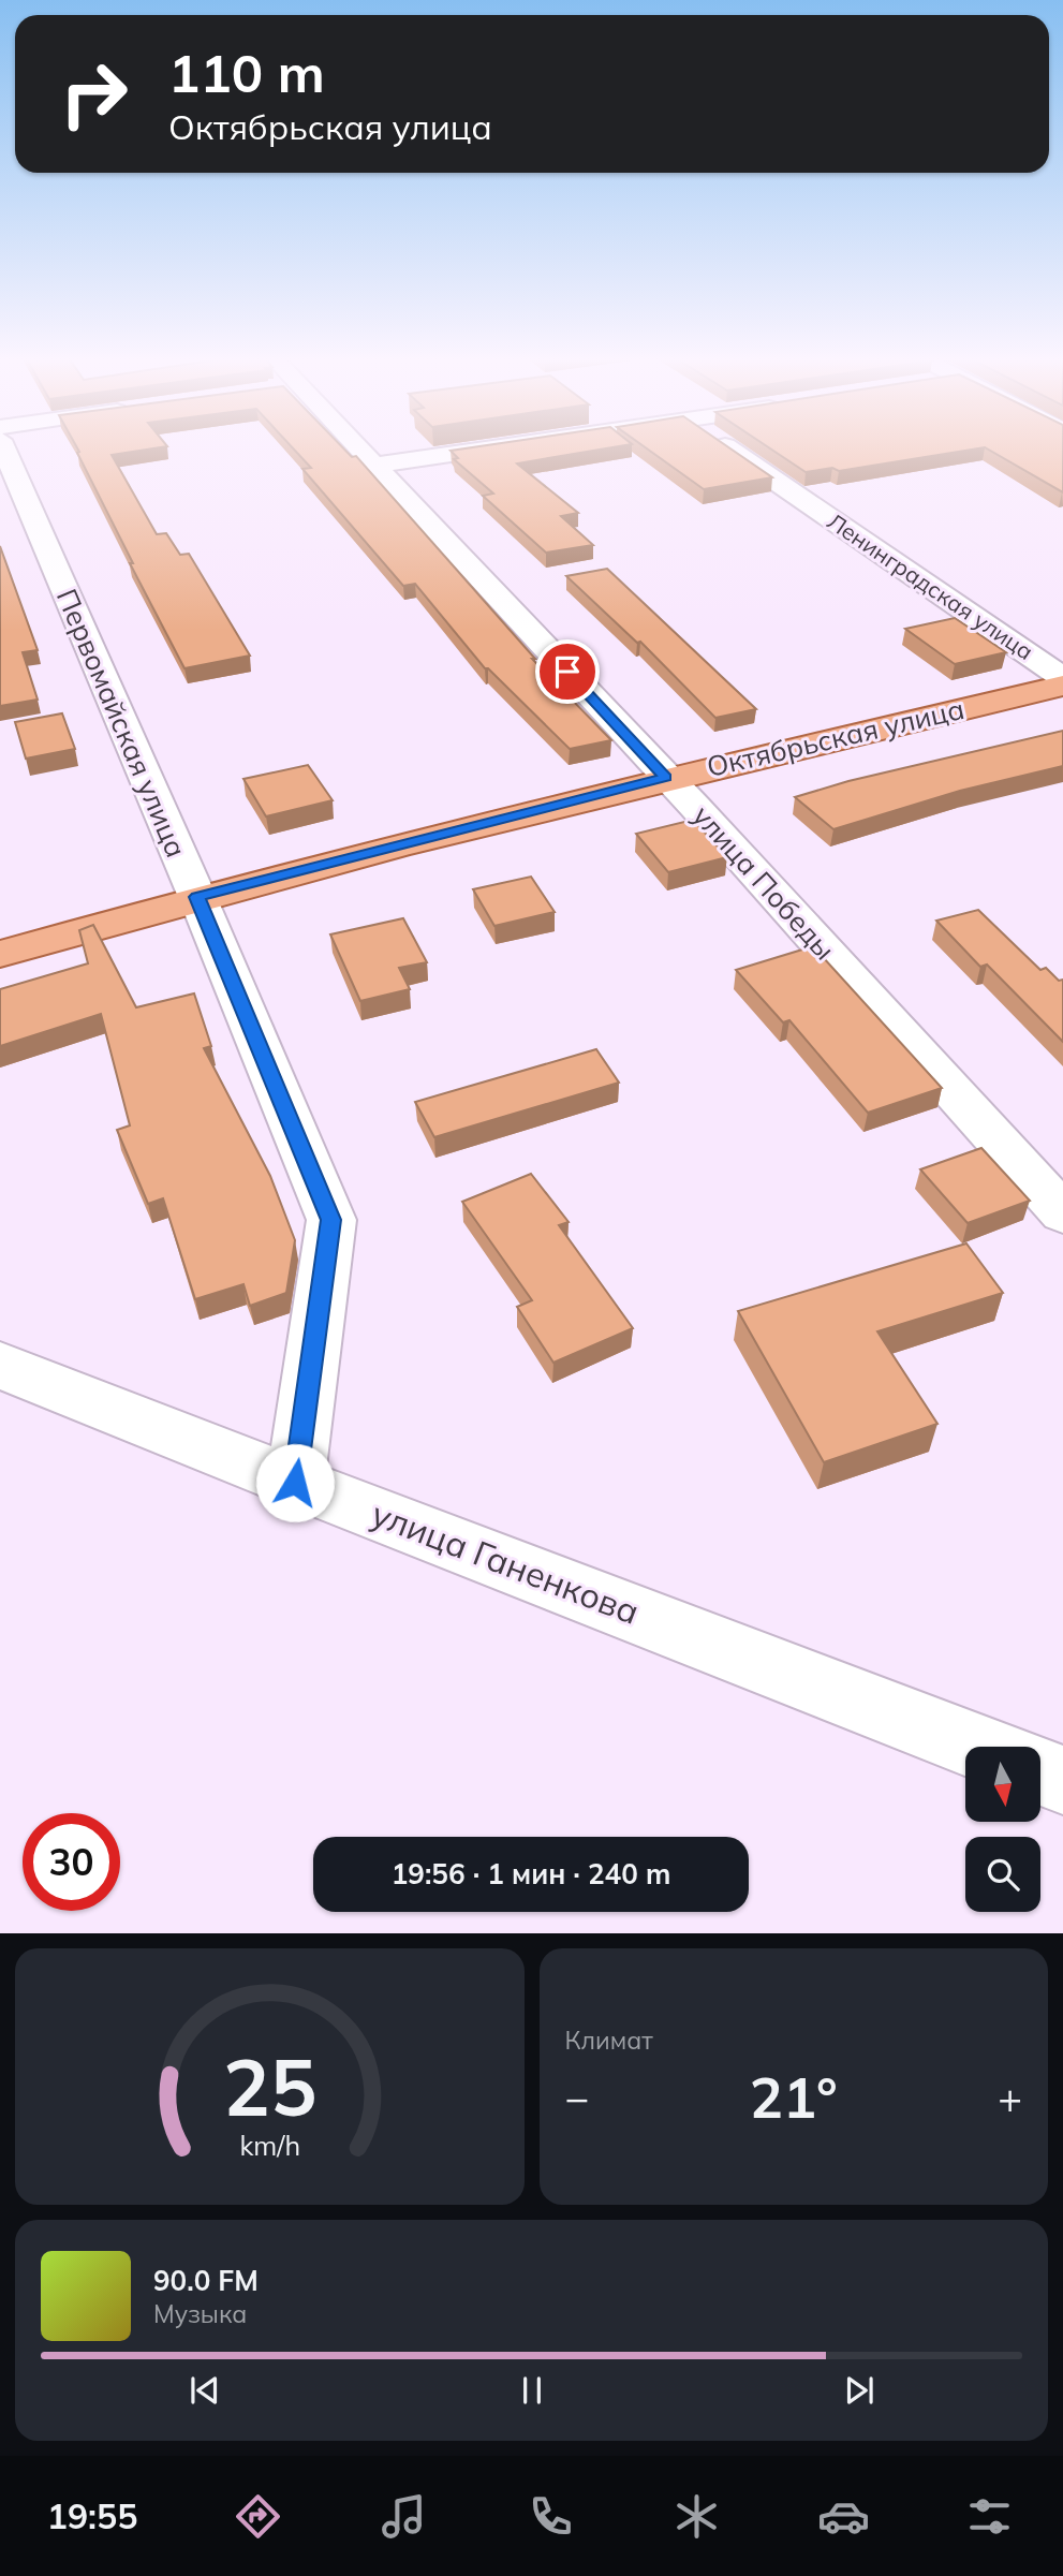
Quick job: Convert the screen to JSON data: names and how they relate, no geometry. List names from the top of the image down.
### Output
{
  "streets": {
    "main road": ["Октябрьская улица"],
    "street": [
      "Ленинградская улица",
      "Первомайская улица",
      "улица Победы",
      "улица Ганенкова"
    ]
  },
  "crossings": [
    ["Первомайская улица", "Октябрьская улица"],
    ["Первомайская улица", "улица Ганенкова"],
    ["Октябрьская улица", "улица Победы"]
  ],
  "north": "bottom",
  "page": {
    "turn": ["110 m", "Октябрьская улица"],
    "limit": "30",
    "trip": "19:56 · 1 мин · 240 m",
    "tile": "Климат",
    "heat": ["−", "21°", "+"],
    "song": ["90.0 FM", "Музыка"],
    "tabs": "19:55",
    "gauge": ["25", "km/h"]
  }
}
